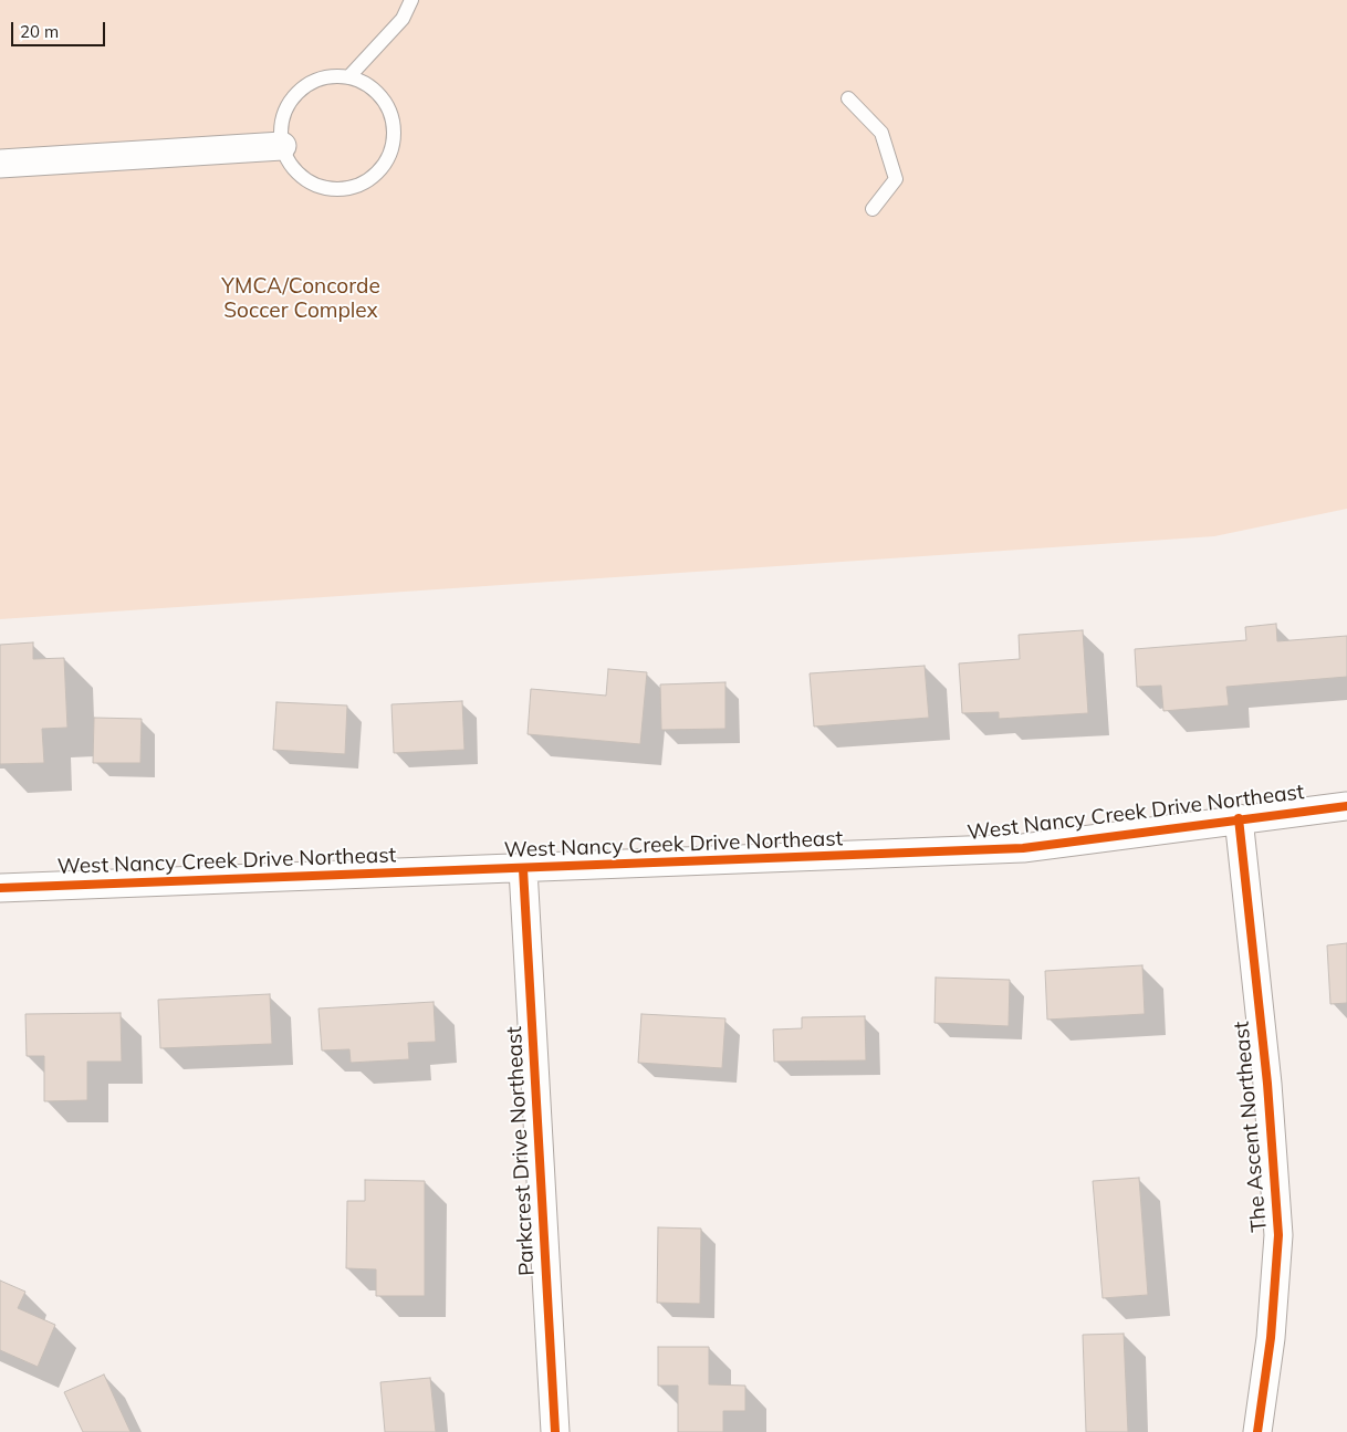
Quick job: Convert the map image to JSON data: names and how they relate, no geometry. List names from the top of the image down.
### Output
{
  "streets": {
    "street": ["West Nancy Creek Drive Northeast", "The Ascent Northeast", "Parkcrest Drive Northeast"]
  },
  "crossings": [
    ["West Nancy Creek Drive Northeast", "The Ascent Northeast"],
    ["West Nancy Creek Drive Northeast", "Parkcrest Drive Northeast"]
  ],
  "parks": ["YMCA/Concorde Soccer Complex"],
  "scale_bar": "20 m"
}
